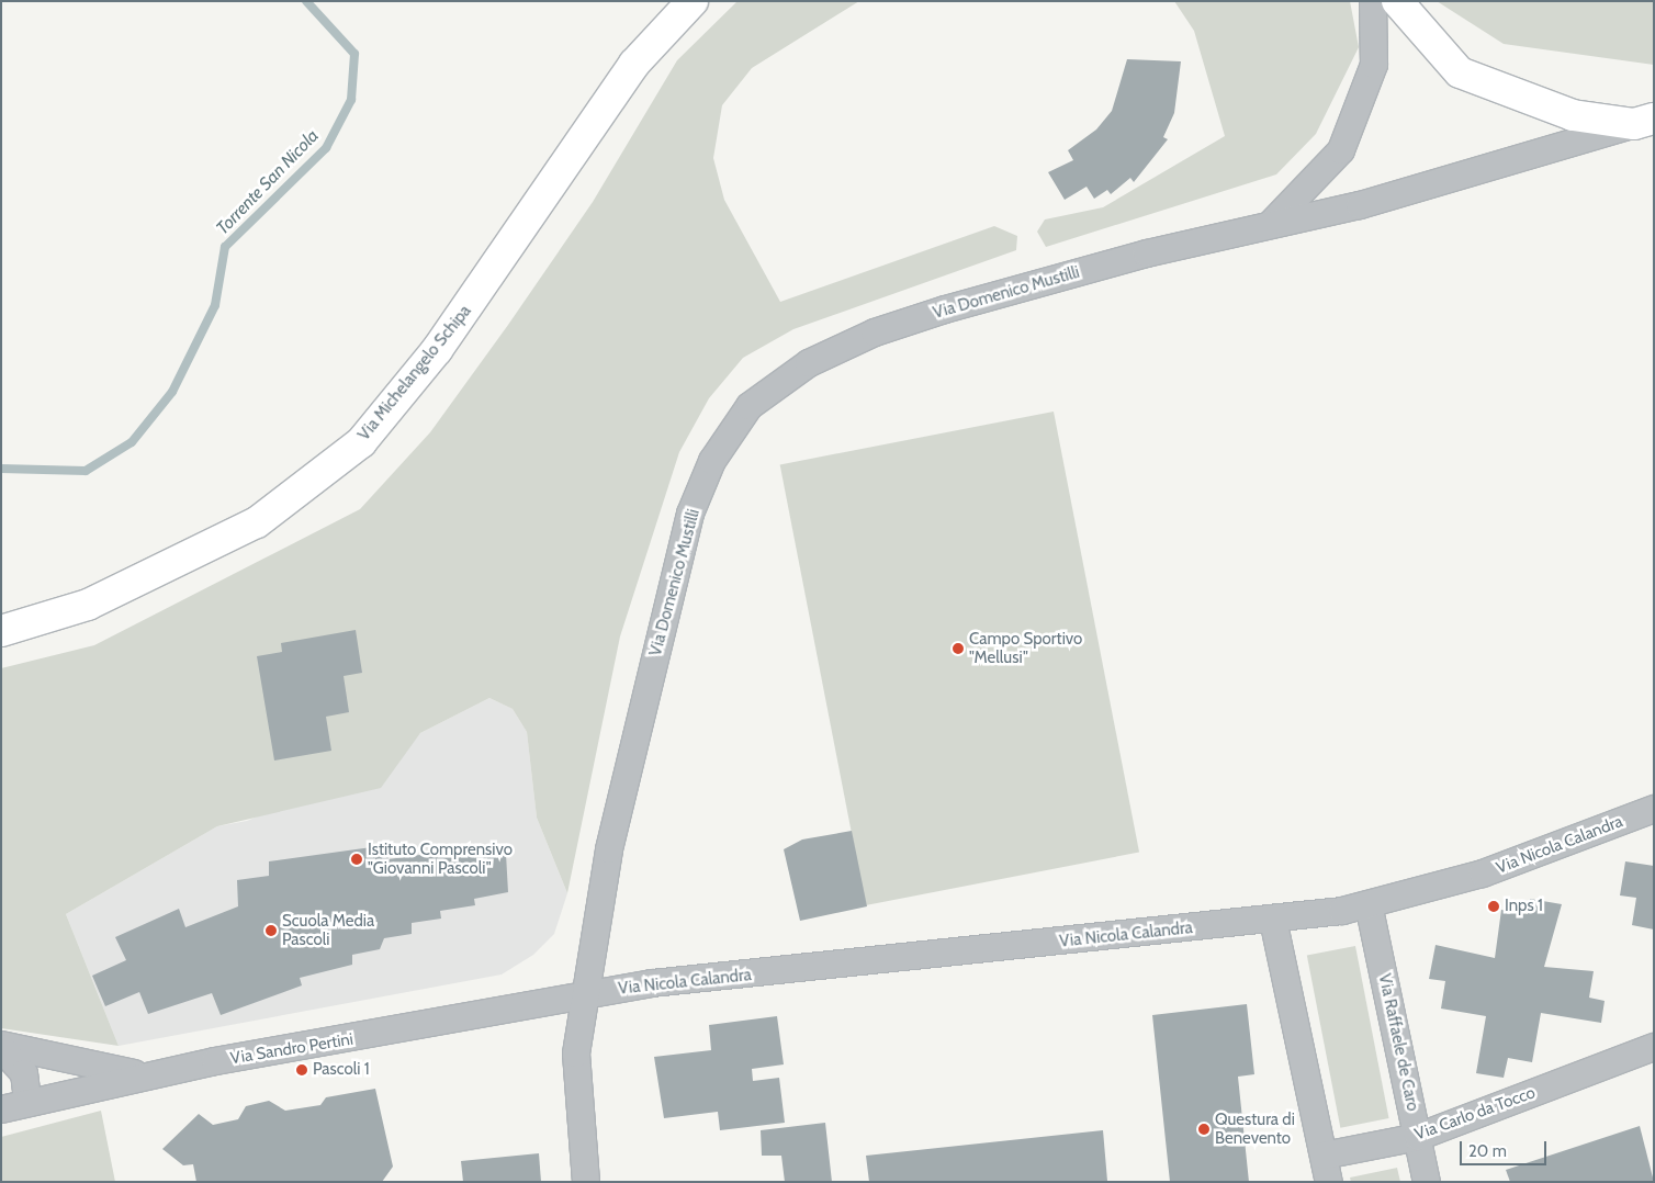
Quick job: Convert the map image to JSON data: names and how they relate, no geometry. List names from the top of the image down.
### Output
{
  "streets": {
    "main road": ["Via Michelangelo Schipa"],
    "street": [
      "Via Domenico Mustilli",
      "Via Nicola Calandra",
      "Via Raffaele de Caro",
      "Via Sandro Pertini",
      "Via Carlo da Tocco"
    ]
  },
  "crossings": [
    ["Via Domenico Mustilli", "Via Nicola Calandra"],
    ["Via Domenico Mustilli", "Via Sandro Pertini"],
    ["Via Nicola Calandra", "Via Raffaele de Caro"],
    ["Via Nicola Calandra", "Via Sandro Pertini"],
    ["Via Raffaele de Caro", "Via Carlo da Tocco"]
  ],
  "water": ["Torrente San Nicola"],
  "places": [
    "Campo Sportivo \"Mellusi\"",
    "Istituto Comprensivo \"Giovanni Pascoli\"",
    "Inps 1",
    "Scuola Media Pascoli",
    "Pascoli 1",
    "Questura di Benevento"
  ],
  "scale_bar": "20 m"
}
